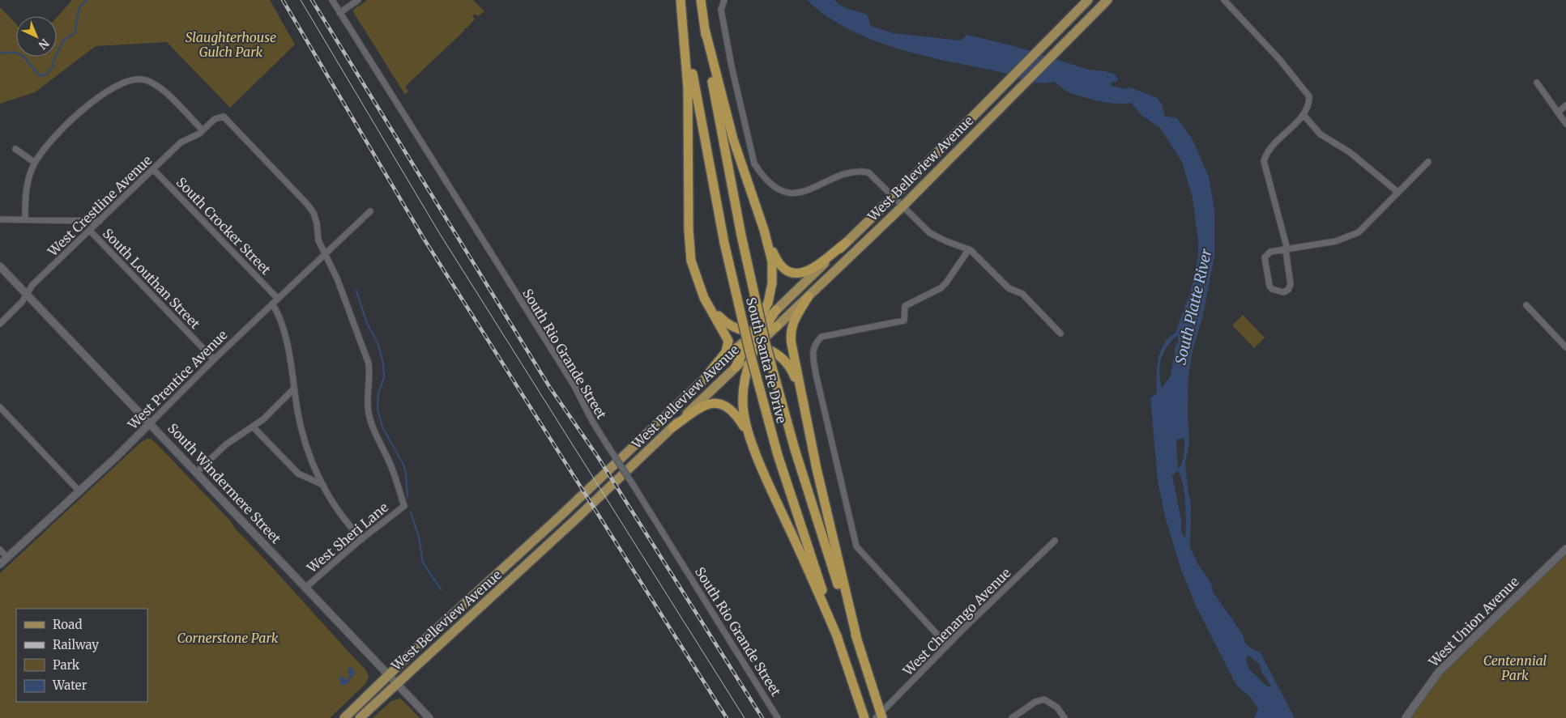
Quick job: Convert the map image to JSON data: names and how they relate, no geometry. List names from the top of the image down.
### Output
{
  "streets": {
    "highway": ["South Santa Fe Drive"],
    "main road": ["West Belleview Avenue"],
    "street": [
      "West Crestline Avenue",
      "South Crocker Street",
      "South Louthan Street",
      "South Rio Grande Street",
      "West Prentice Avenue",
      "South Windermere Street",
      "West Sheri Lane",
      "West Chenango Avenue",
      "West Union Avenue"
    ]
  },
  "crossings": [
    ["West Belleview Avenue", "South Windermere Street"],
    ["West Crestline Avenue", "South Crocker Street"],
    ["West Crestline Avenue", "South Louthan Street"],
    ["West Crestline Avenue", "West Prentice Avenue"],
    ["West Crestline Avenue", "South Windermere Street"],
    ["West Crestline Avenue", "West Sheri Lane"],
    ["South Crocker Street", "West Prentice Avenue"],
    ["South Louthan Street", "West Prentice Avenue"],
    ["South Santa Fe Drive", "West Chenango Avenue"],
    ["West Prentice Avenue", "South Windermere Street"],
    ["West Prentice Avenue", "West Sheri Lane"],
    ["South Windermere Street", "West Sheri Lane"]
  ],
  "water": ["South Platte River"],
  "parks": ["Slaughterhouse Gulch Park", "Cornerstone Park", "Centennial Park"],
  "legend": [
    "Road",
    "Railway",
    "Park",
    "Water"
  ],
  "north": "bottom right"
}
